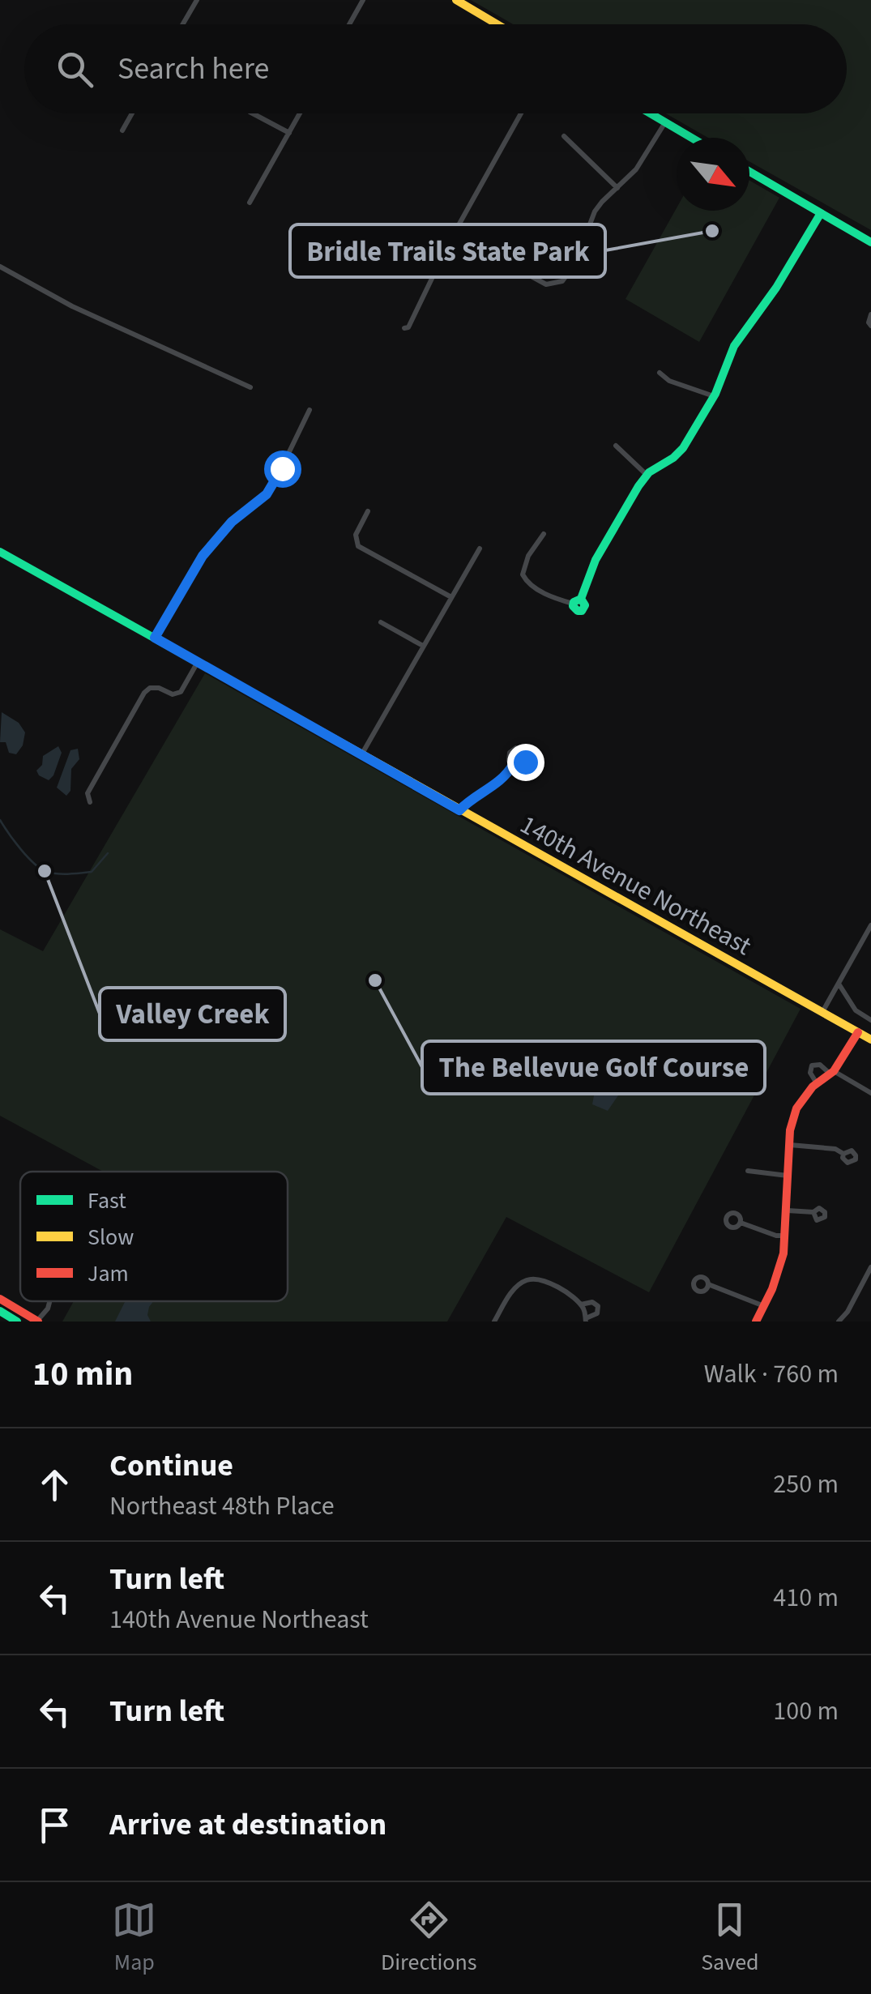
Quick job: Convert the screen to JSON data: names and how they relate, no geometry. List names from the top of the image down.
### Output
{
  "streets": {
    "street": ["140th Avenue Northeast"]
  },
  "places": ["Bridle Trails State Park", "Valley Creek", "The Bellevue Golf Course"],
  "legend": ["Fast", "Slow", "Jam"],
  "north": "bottom right",
  "page": {
    "search": "Search here",
    "heading": ["10 min", "Walk · 760 m"],
    "list": [
      ["Continue", "Northeast 48th Place", "250 m"],
      ["Turn left", "140th Avenue Northeast", "410 m"],
      ["Turn left", "100 m"],
      "Arrive at destination"
    ],
    "nav": ["Map", "Directions", "Saved"]
  }
}
